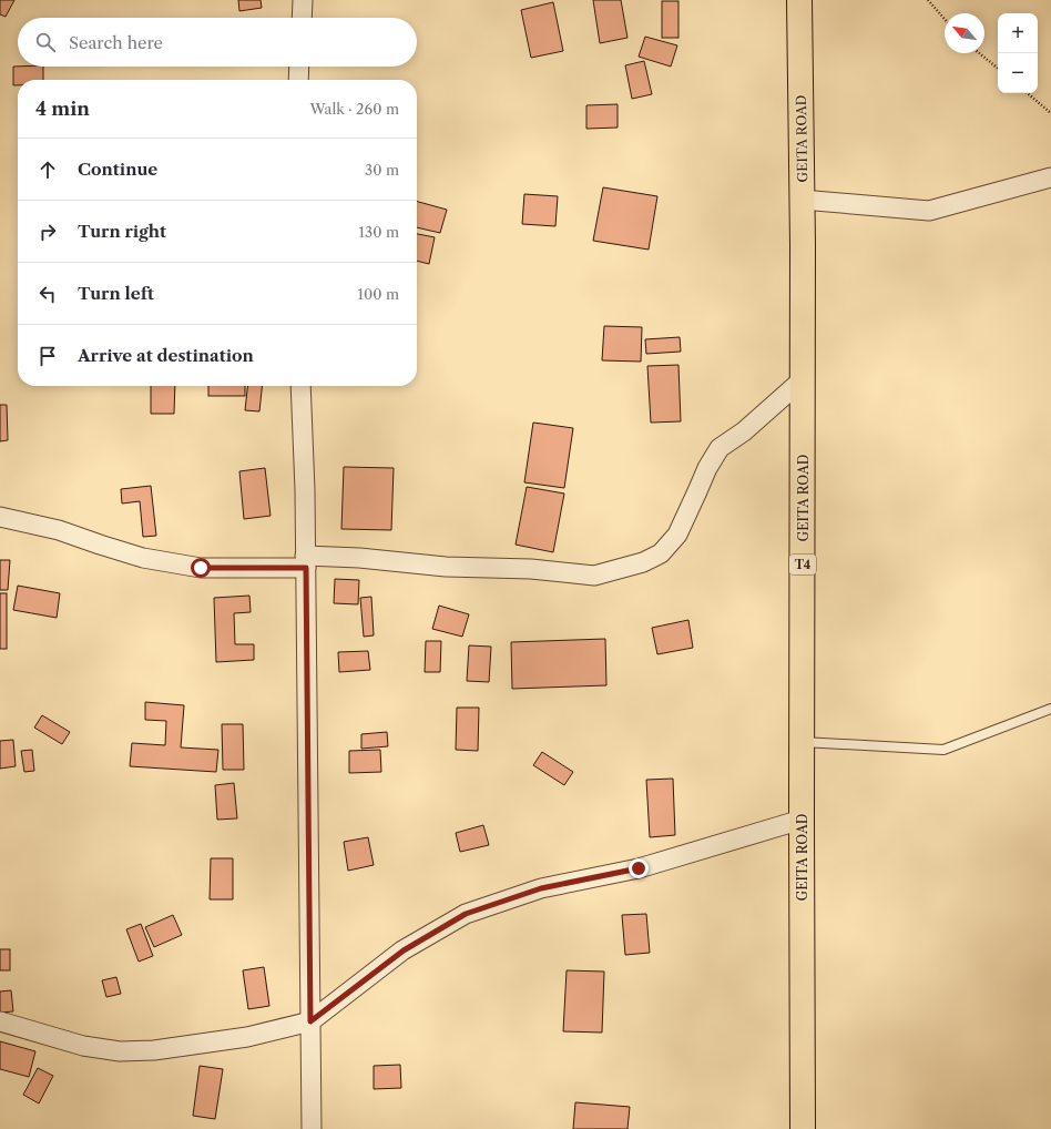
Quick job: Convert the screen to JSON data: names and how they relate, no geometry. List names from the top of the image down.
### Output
{
  "streets": {
    "highway": ["GEITA ROAD", "T4"]
  },
  "north": "top left",
  "page": {
    "map_buttons": ["+", "−"],
    "search": "Search here",
    "heading": ["4 min", "Walk · 260 m"],
    "list": [
      ["Continue", "30 m"],
      ["Turn right", "130 m"],
      ["Turn left", "100 m"],
      "Arrive at destination"
    ]
  }
}
